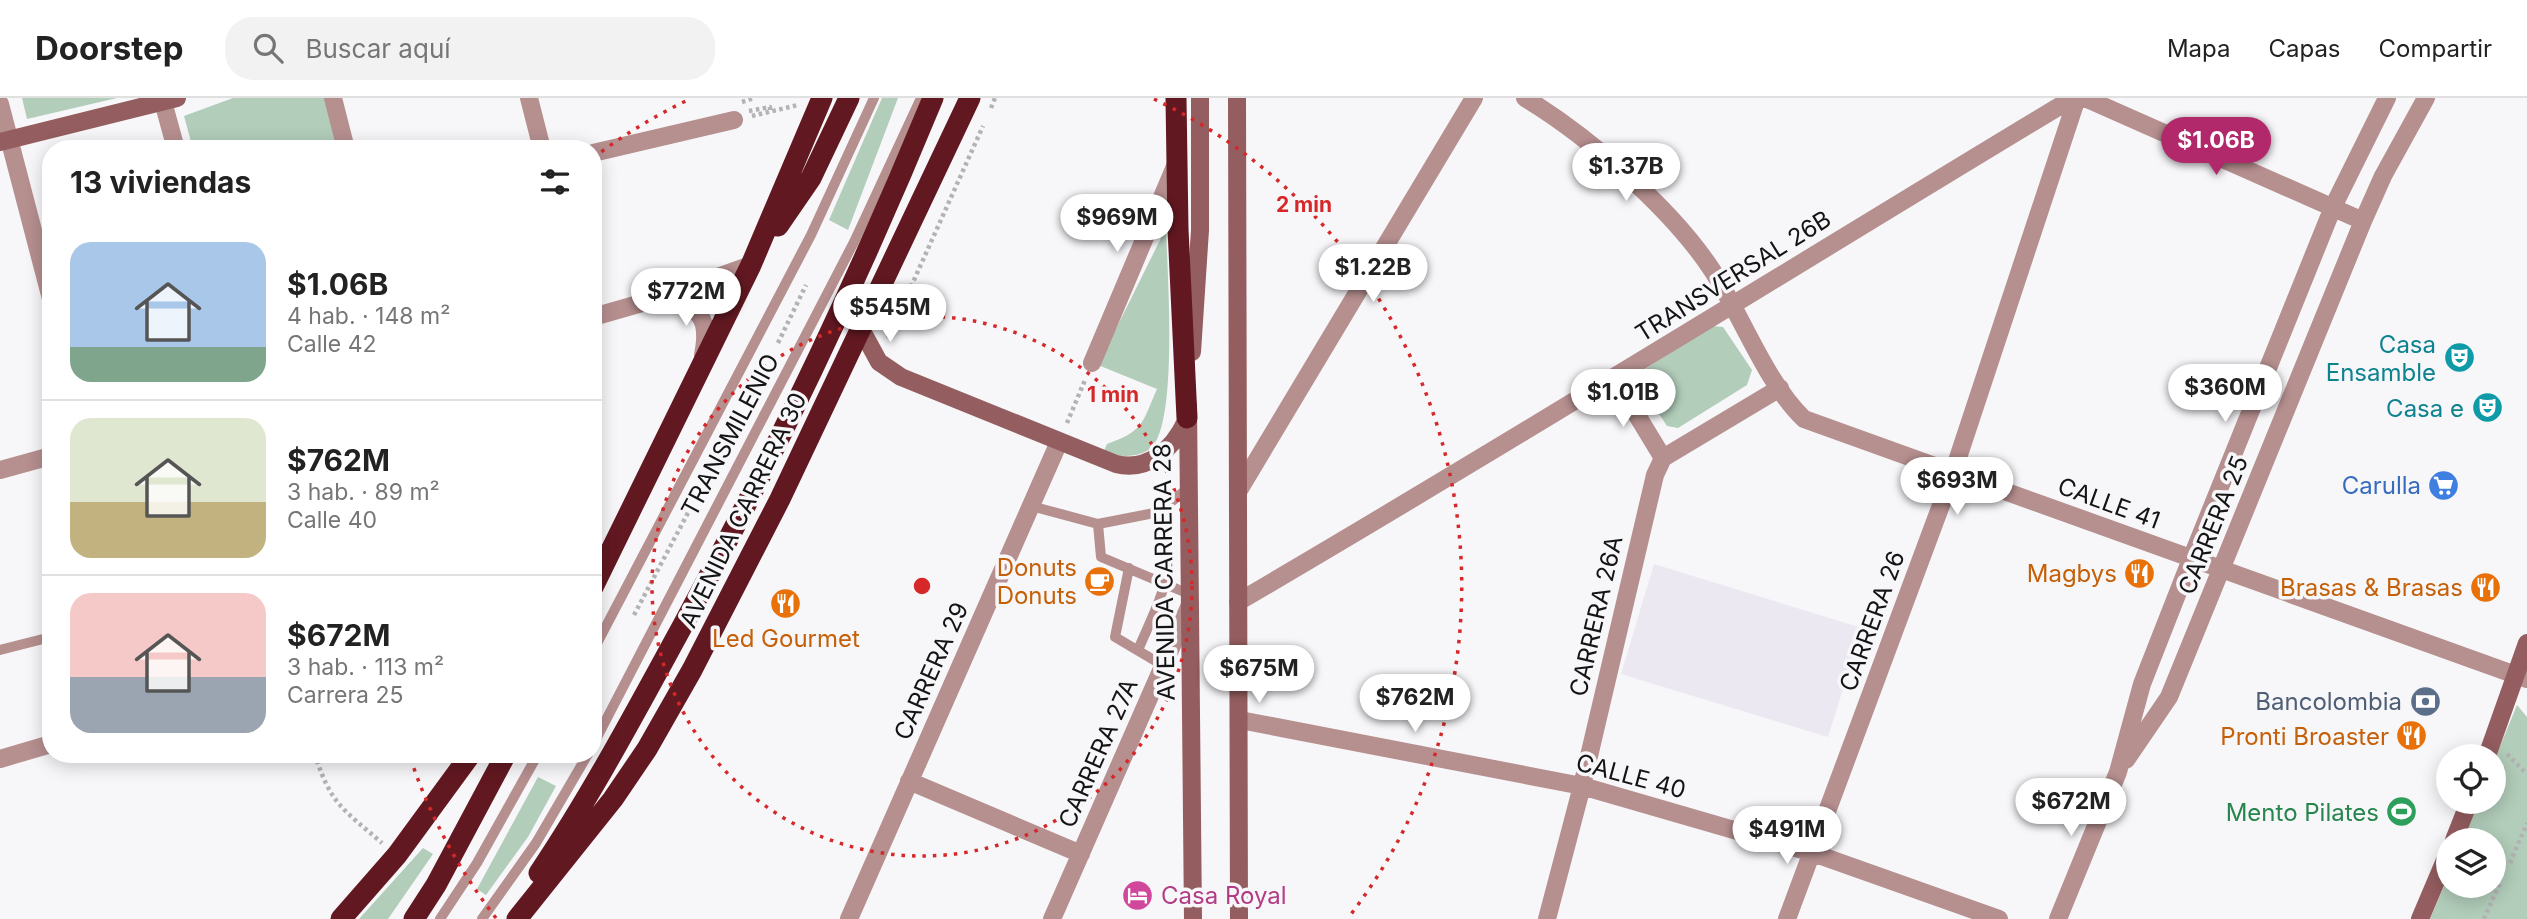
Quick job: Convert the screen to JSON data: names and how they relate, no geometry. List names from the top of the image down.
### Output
{
  "streets": {
    "highway": ["AVENIDA CARRERA 30"],
    "main road": ["AVENIDA CARRERA 28"],
    "street": [
      "TRANSVERSAL 26B",
      "CALLE 41",
      "CARRERA 25",
      "CARRERA 26A",
      "CARRERA 26",
      "CARRERA 29",
      "CARRERA 27A",
      "CALLE 40"
    ],
    "lane": ["TRANSMILENIO"]
  },
  "crossings": [
    ["TRANSVERSAL 26B", "CALLE 41"],
    ["TRANSVERSAL 26B", "CARRERA 26"],
    ["CALLE 41", "CARRERA 25"],
    ["CALLE 41", "CARRERA 26"],
    ["AVENIDA CARRERA 28", "CARRERA 27A"],
    ["CARRERA 26A", "CALLE 40"],
    ["CARRERA 26", "CALLE 40"]
  ],
  "places": {
    "theatre": ["Casa Ensamble", "Casa e"],
    "supermarket": ["Carulla"],
    "restaurant": [
      "Magbys",
      "Brasas & Brasas",
      "Led Gourmet",
      "Pronti Broaster"
    ],
    "cafe": ["Donuts Donuts"],
    "bank": ["Bancolombia"],
    "sports": ["Mento Pilates"],
    "hotel": ["Casa Royal"]
  },
  "page": {
    "header": "Doorstep",
    "search": "Buscar aquí",
    "nav": ["Mapa", "Capas", "Compartir"],
    "price": [
      "$1.06B",
      "$1.37B",
      "$969M",
      "$1.22B",
      "$772M",
      "$545M",
      "$360M",
      "$1.01B",
      "$693M",
      "$675M",
      "$762M",
      "$672M",
      "$491M"
    ],
    "heading": "13 viviendas",
    "list": [
      {
        "name": "$1.06B",
        "note": "4 hab. · 148 m² · Calle 42"
      },
      {
        "name": "$762M",
        "note": "3 hab. · 89 m² · Calle 40"
      },
      {
        "name": "$672M",
        "note": "3 hab. · 113 m² · Carrera 25"
      }
    ]
  },
  "rings": ["2 min", "1 min"]
}
